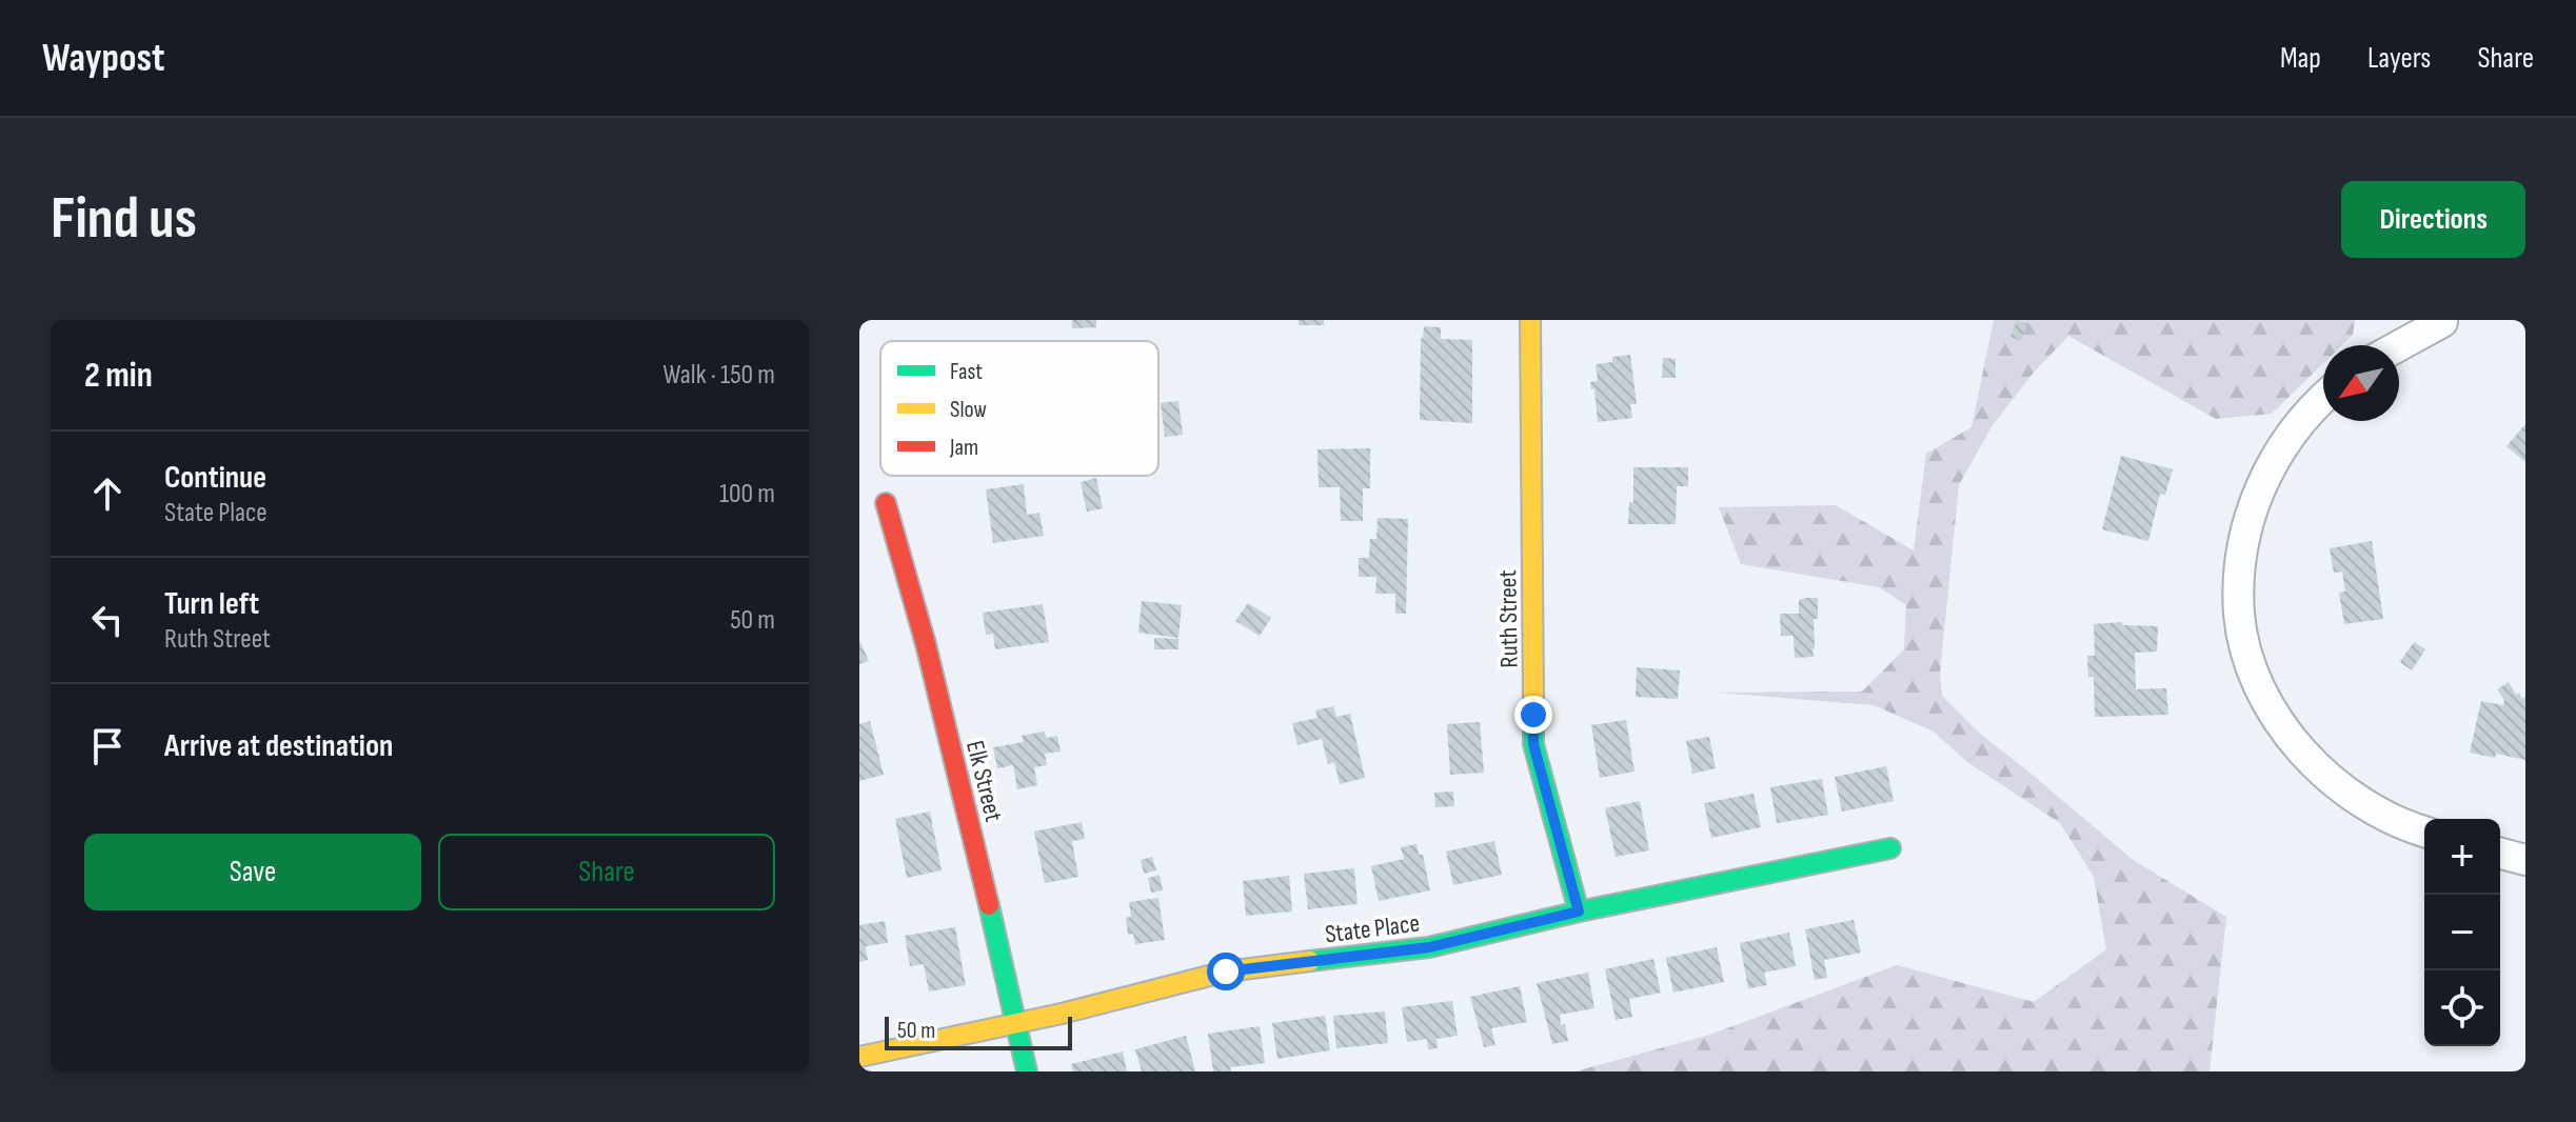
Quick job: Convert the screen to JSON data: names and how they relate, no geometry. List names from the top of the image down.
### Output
{
  "streets": {
    "street": ["Ruth Street", "Elk Street", "State Place"]
  },
  "crossings": [
    ["Ruth Street", "State Place"],
    ["Elk Street", "State Place"]
  ],
  "legend": ["Fast", "Slow", "Jam"],
  "scale_bar": "50 m",
  "north": "bottom left",
  "page": {
    "header": "Waypost",
    "nav": ["Map", "Layers", "Share"],
    "buttons": [
      "Directions",
      ["Save", "Share"]
    ],
    "title": "Find us",
    "heading": ["2 min", "Walk · 150 m"],
    "list": [
      ["Continue", "State Place", "100 m"],
      ["Turn left", "Ruth Street", "50 m"],
      "Arrive at destination"
    ],
    "map_buttons": ["+", "−"],
    "scale": "50 m"
  }
}
